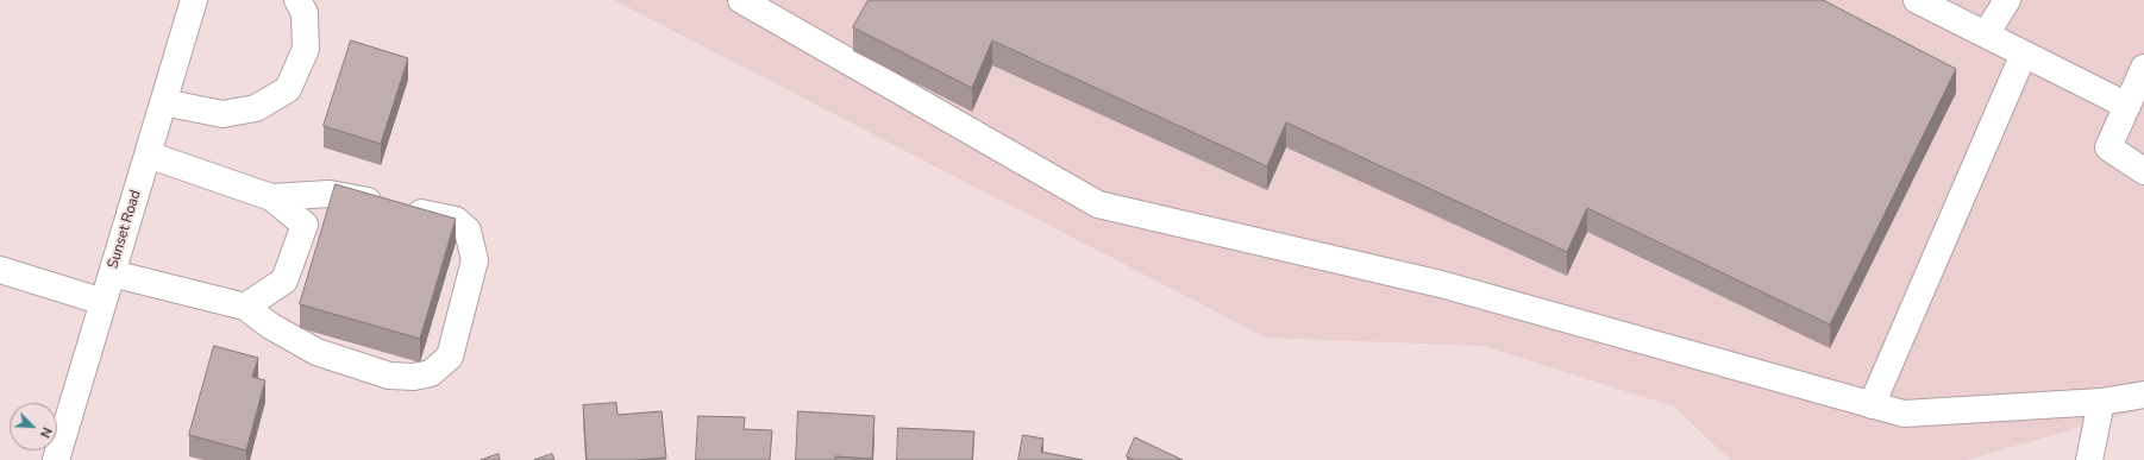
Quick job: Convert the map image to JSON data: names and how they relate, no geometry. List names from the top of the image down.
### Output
{
  "streets": {
    "street": ["Sunset Road"]
  },
  "north": "bottom right"
}
